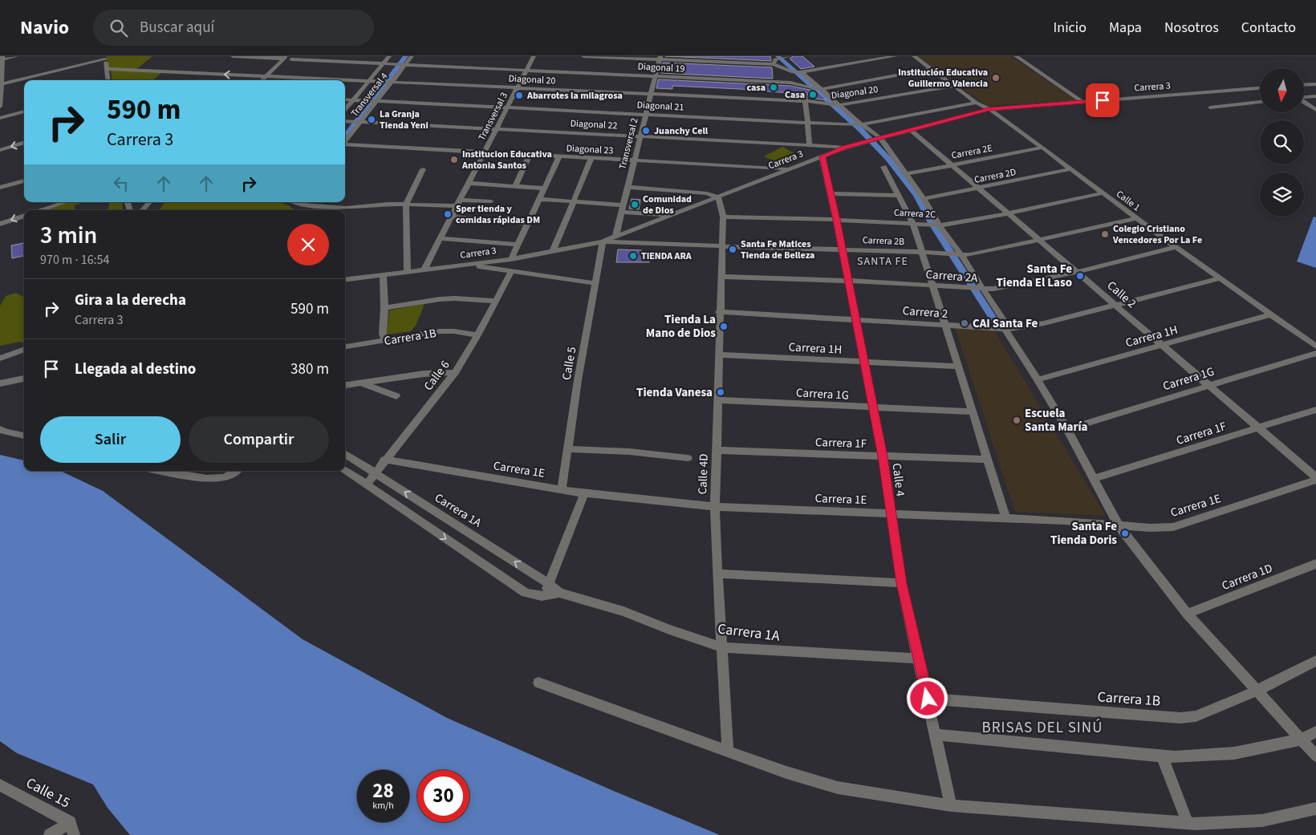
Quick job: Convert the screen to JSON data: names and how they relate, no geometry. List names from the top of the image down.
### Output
{
  "streets": {
    "street": [
      "Diagonal 19",
      "Diagonal 20",
      "Carrera 3",
      "Transversal 4",
      "Diagonal 21",
      "Transversal 3",
      "Diagonal 22",
      "Transversal 2",
      "Diagonal 23",
      "Carrera 2E",
      "Carrera 2D",
      "Calle 1",
      "Carrera 2C",
      "Carrera 2B",
      "Carrera 2A",
      "Calle 2",
      "Carrera 2",
      "Carrera 1H",
      "Carrera 1B",
      "Calle 5",
      "Calle 6",
      "Carrera 1G",
      "Carrera 1F",
      "Carrera 1E",
      "Calle 4D",
      "Calle 4",
      "Carrera 1A",
      "Carrera 1D",
      "Calle 15"
    ]
  },
  "crossings": [
    ["Diagonal 19", "Transversal 4"],
    ["Diagonal 19", "Transversal 3"],
    ["Diagonal 19", "Transversal 2"],
    ["Diagonal 19", "Calle 1"],
    ["Diagonal 20", "Transversal 4"],
    ["Diagonal 20", "Transversal 3"],
    ["Diagonal 20", "Transversal 2"],
    ["Diagonal 20", "Calle 1"],
    ["Carrera 3", "Transversal 3"],
    ["Carrera 3", "Diagonal 22"],
    ["Carrera 3", "Transversal 2"],
    ["Carrera 3", "Diagonal 23"],
    ["Carrera 3", "Calle 1"],
    ["Carrera 3", "Carrera 2B"],
    ["Carrera 3", "Calle 2"],
    ["Carrera 3", "Calle 5"],
    ["Carrera 3", "Calle 4D"],
    ["Carrera 3", "Calle 4"],
    ["Transversal 4", "Diagonal 21"],
    ["Transversal 4", "Diagonal 22"],
    ["Diagonal 21", "Transversal 3"],
    ["Diagonal 21", "Transversal 2"],
    ["Diagonal 21", "Calle 1"],
    ["Transversal 3", "Diagonal 22"],
    ["Transversal 3", "Diagonal 23"],
    ["Diagonal 22", "Transversal 2"],
    ["Transversal 2", "Diagonal 23"],
    ["Carrera 2E", "Calle 1"],
    ["Carrera 2E", "Calle 2"],
    ["Carrera 2D", "Calle 1"],
    ["Carrera 2D", "Calle 2"],
    ["Calle 1", "Carrera 2C"],
    ["Calle 1", "Carrera 2B"],
    ["Calle 1", "Carrera 2A"],
    ["Calle 1", "Carrera 2"],
    ["Calle 1", "Carrera 1H"],
    ["Carrera 2C", "Calle 2"],
    ["Carrera 2C", "Calle 4D"],
    ["Carrera 2C", "Calle 4"],
    ["Carrera 2B", "Calle 2"],
    ["Carrera 2B", "Calle 5"],
    ["Carrera 2B", "Calle 4D"],
    ["Carrera 2B", "Calle 4"],
    ["Carrera 2A", "Calle 2"],
    ["Carrera 2A", "Calle 4D"],
    ["Carrera 2A", "Calle 4"],
    ["Calle 2", "Carrera 2"],
    ["Calle 2", "Carrera 1H"],
    ["Calle 2", "Carrera 1G"],
    ["Calle 2", "Carrera 1F"],
    ["Calle 2", "Carrera 1E"],
    ["Carrera 2", "Calle 4D"],
    ["Carrera 2", "Calle 4"],
    ["Carrera 1H", "Calle 4D"],
    ["Carrera 1H", "Calle 4"],
    ["Carrera 1B", "Calle 6"],
    ["Carrera 1B", "Calle 4"],
    ["Calle 5", "Carrera 1E"],
    ["Calle 6", "Carrera 1E"],
    ["Calle 6", "Carrera 1A"],
    ["Carrera 1G", "Calle 4D"],
    ["Carrera 1G", "Calle 4"],
    ["Carrera 1F", "Calle 4D"],
    ["Carrera 1F", "Calle 4"],
    ["Carrera 1E", "Calle 4D"],
    ["Carrera 1E", "Calle 4"],
    ["Calle 4D", "Carrera 1A"],
    ["Calle 4", "Carrera 1A"]
  ],
  "districts": ["SANTA FE", "BRISAS DEL SINÚ"],
  "places": [
    "Institución Educativa Guillermo Valencia",
    "casa",
    "Casa",
    "Abarrotes la milagrosa",
    "La Granja Tienda Yeni",
    "Juanchy Cell",
    "Institucion Educativa Antonia Santos",
    "Comunidad de DIos",
    "Sper tienda y comidas rápidas DM",
    "Colegio Cristiano Vencedores Por La Fe",
    "Santa Fe Matices Tienda de Belleza",
    "TIENDA ARA",
    "Santa Fe Tienda El Laso",
    "CAI Santa Fe",
    "Tienda La Mano de Dios",
    "Tienda Vanesa",
    "Escuela Santa María",
    "Santa Fe Tienda Doris"
  ],
  "north": "bottom",
  "page": {
    "header": "Navio",
    "search": "Buscar aquí",
    "nav": [
      "Inicio",
      "Mapa",
      "Nosotros",
      "Contacto"
    ],
    "turn": ["590 m", "Carrera 3"],
    "heading": ["3 min", "970 m · 16:54"],
    "list": [
      {
        "name": "Gira a la derecha",
        "note": "Carrera 3",
        "value": "590 m"
      },
      {
        "name": "Llegada al destino",
        "value": "380 m"
      }
    ],
    "buttons": ["Salir", "Compartir"],
    "speed": "28 km/h",
    "limit": "30"
  }
}
